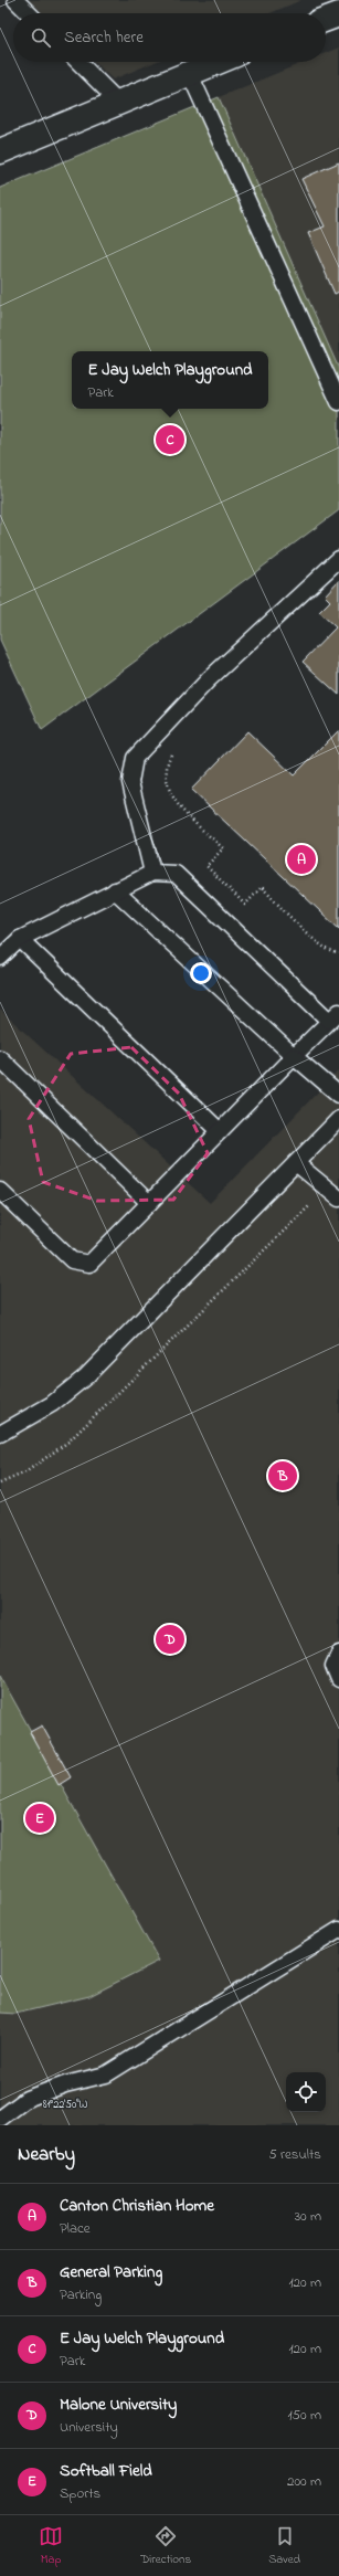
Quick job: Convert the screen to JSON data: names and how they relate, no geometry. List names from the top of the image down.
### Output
{
  "page": {
    "search": "Search here",
    "popup": ["E Jay Welch Playground", "Park"],
    "pins": [
      "C",
      "A",
      "B",
      "D",
      "E"
    ],
    "heading": ["Nearby", "5 results"],
    "list": [
      {
        "mark": "A",
        "name": "Canton Christian Home",
        "note": "Place",
        "value": "30 m"
      },
      {
        "mark": "B",
        "name": "General Parking",
        "note": "Parking",
        "value": "120 m"
      },
      {
        "mark": "C",
        "name": "E Jay Welch Playground",
        "note": "Park",
        "value": "120 m"
      },
      {
        "mark": "D",
        "name": "Malone University",
        "note": "University",
        "value": "150 m"
      },
      {
        "mark": "E",
        "name": "Softball Field",
        "note": "Sports",
        "value": "200 m"
      }
    ],
    "nav": ["Map", "Directions", "Saved"]
  },
  "coordinates": ["81°22'50\"W"]
}
